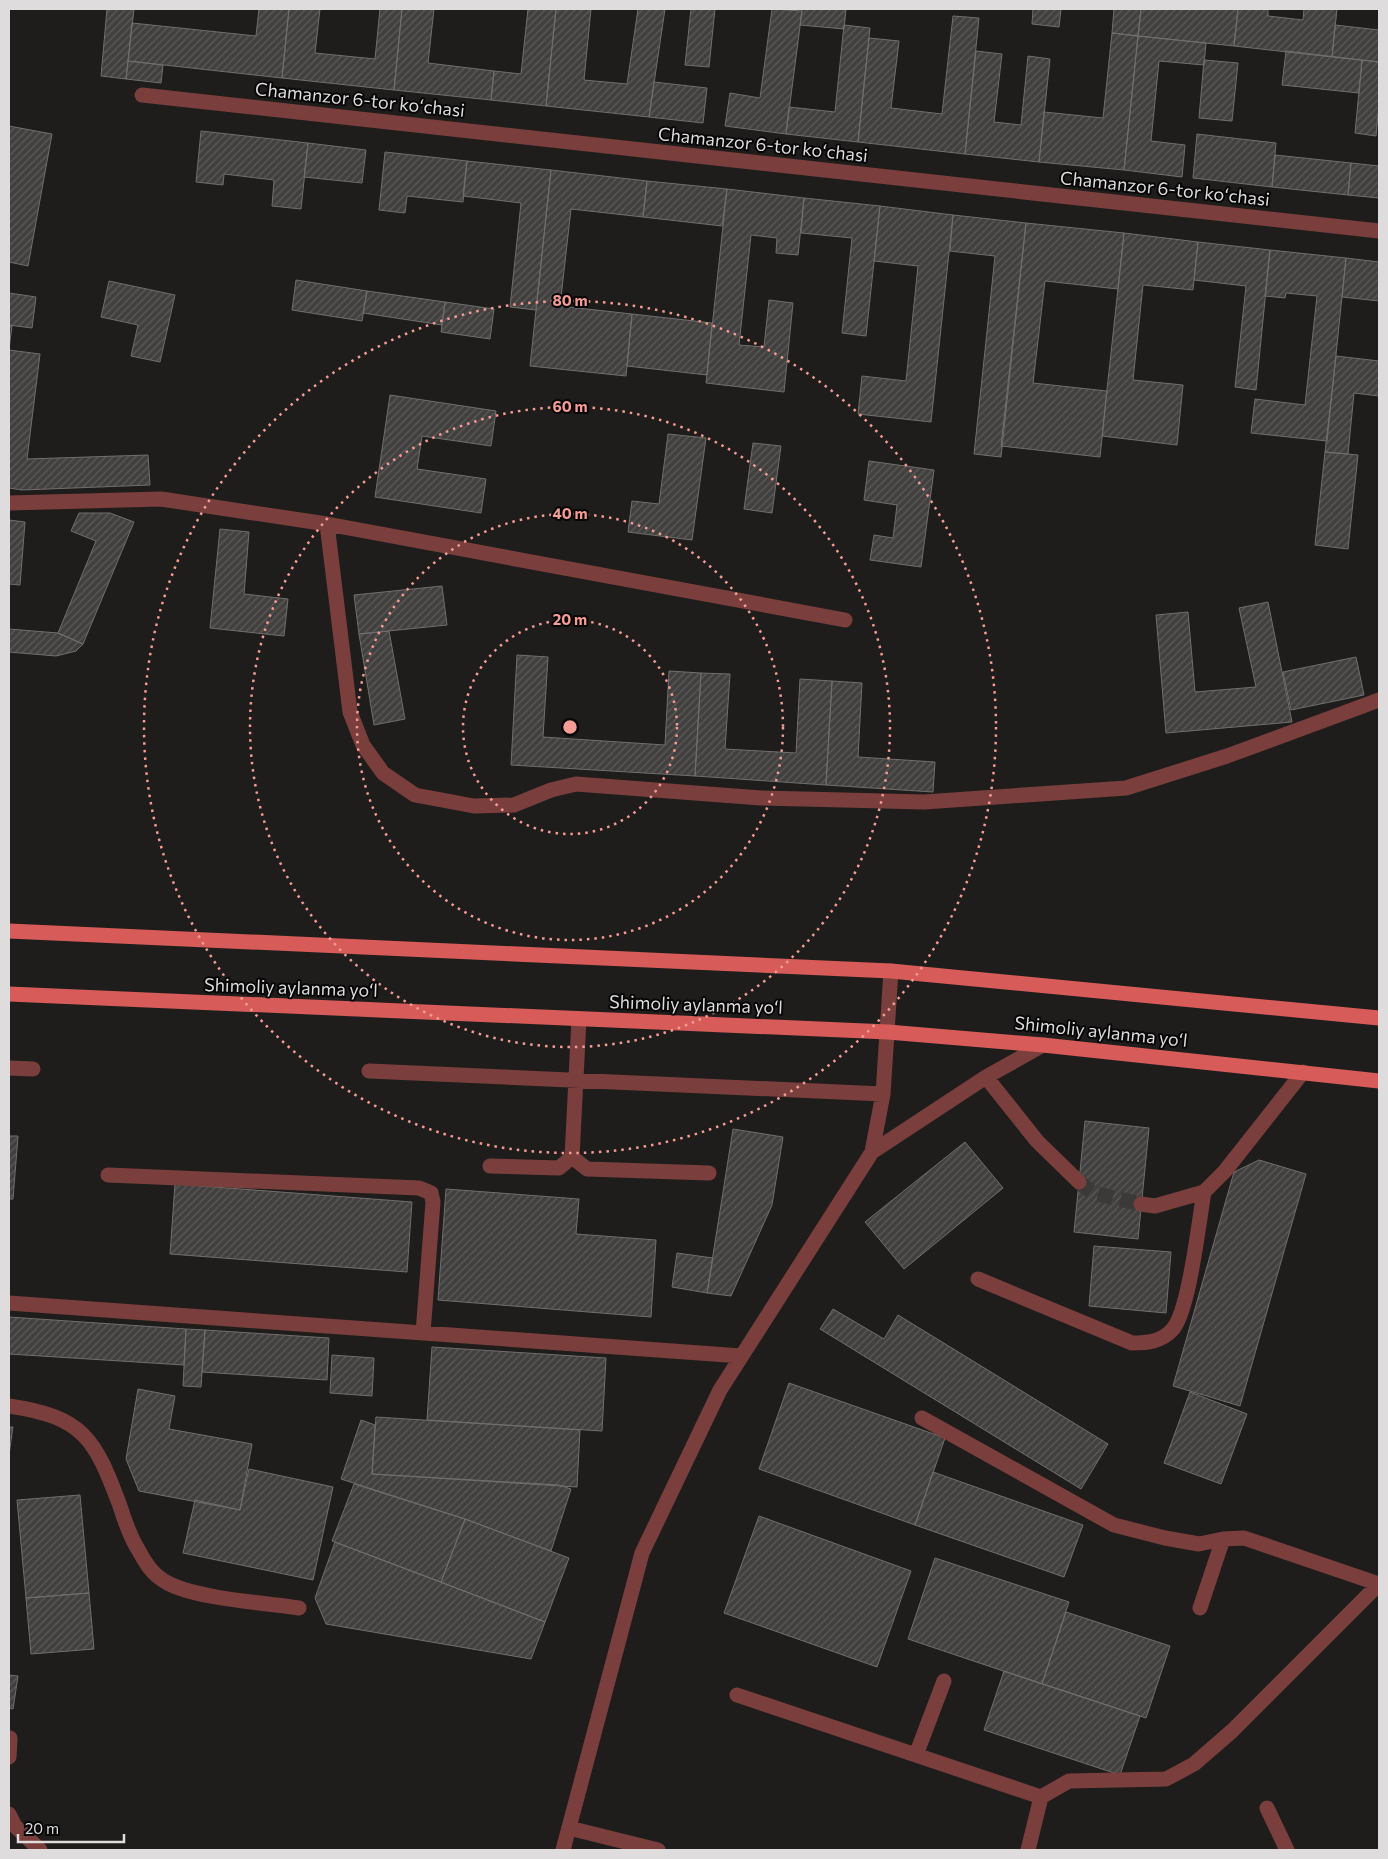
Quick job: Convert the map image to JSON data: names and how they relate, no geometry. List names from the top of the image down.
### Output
{
  "streets": {
    "main road": ["Shimoliy aylanma yoʻl"],
    "street": ["Chamanzor 6-tor koʻchasi"]
  },
  "scale_bar": "20 m",
  "rings": [
    "80 m",
    "60 m",
    "40 m",
    "20 m"
  ]
}
